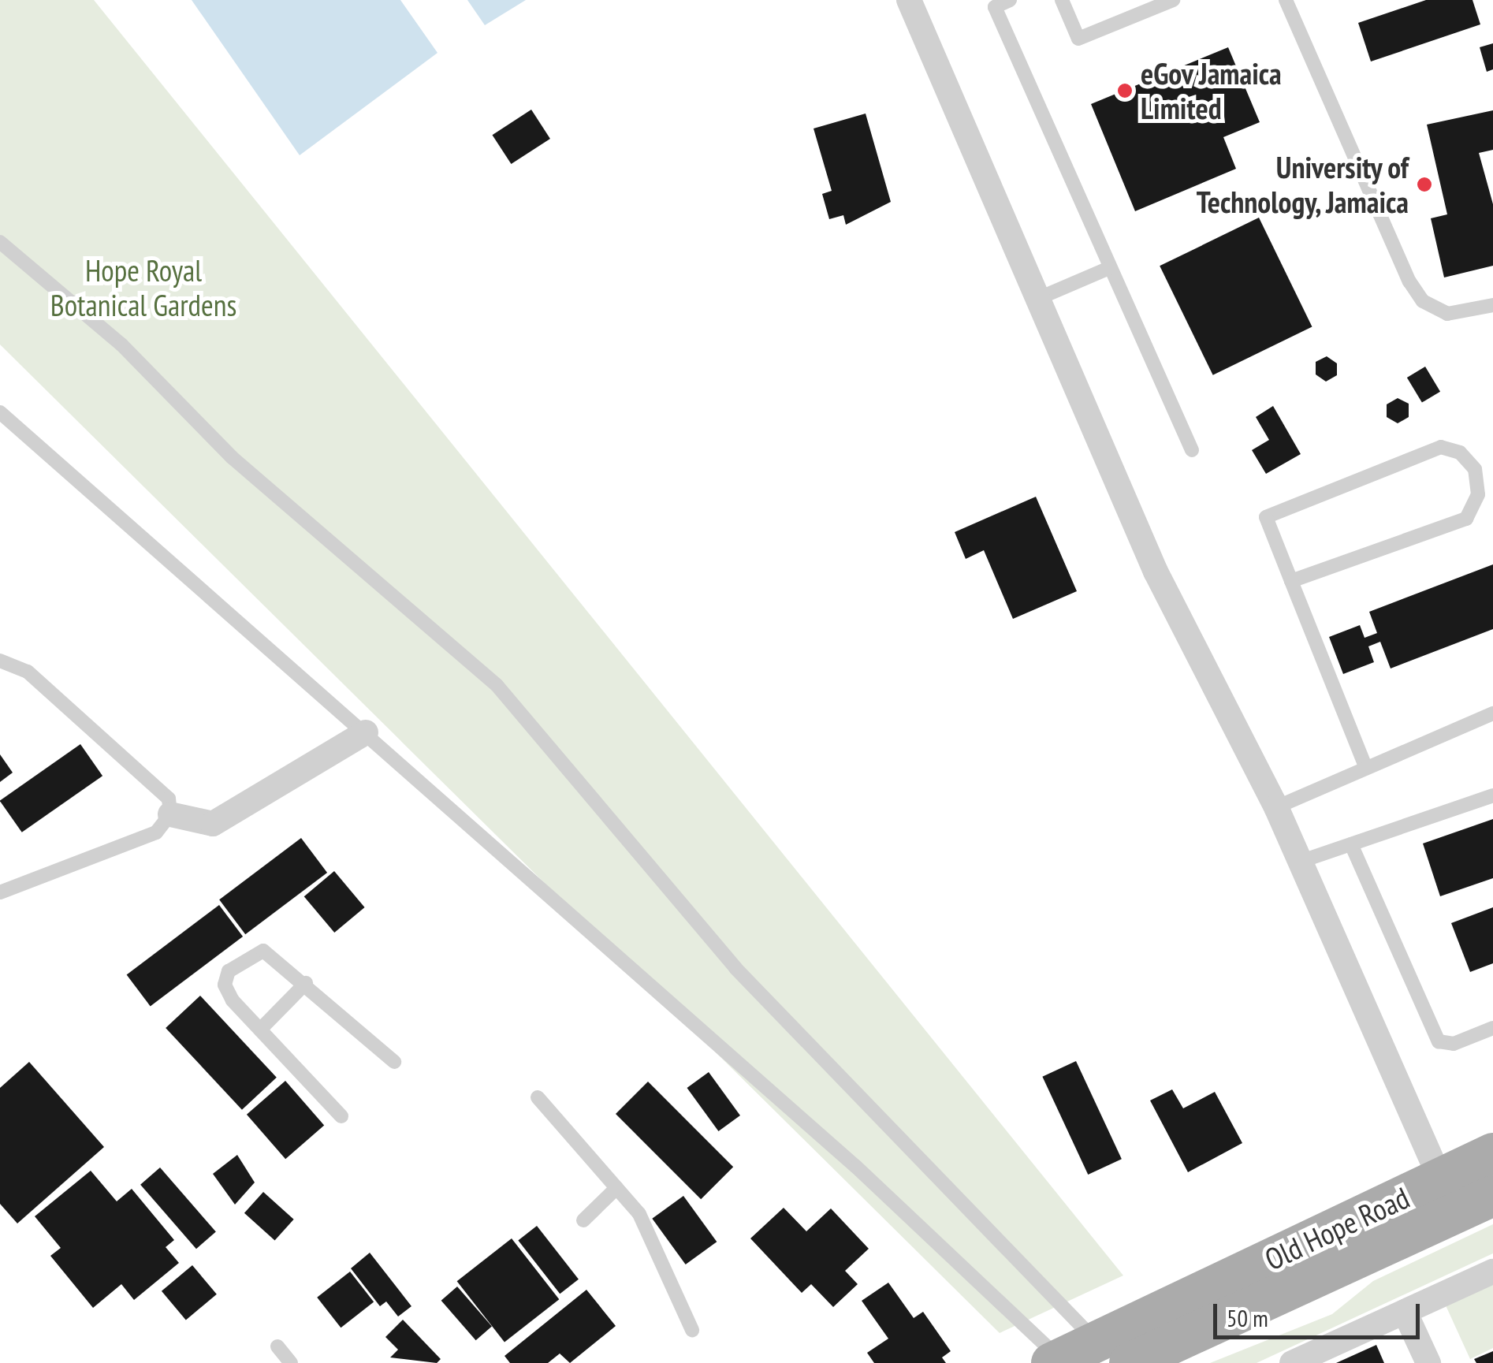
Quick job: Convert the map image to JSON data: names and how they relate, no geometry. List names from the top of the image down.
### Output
{
  "streets": {
    "main road": ["Old Hope Road"]
  },
  "parks": ["Hope Royal Botanical Gardens"],
  "places": ["eGov Jamaica Limited", "University of Technology, Jamaica"],
  "scale_bar": "50 m"
}
